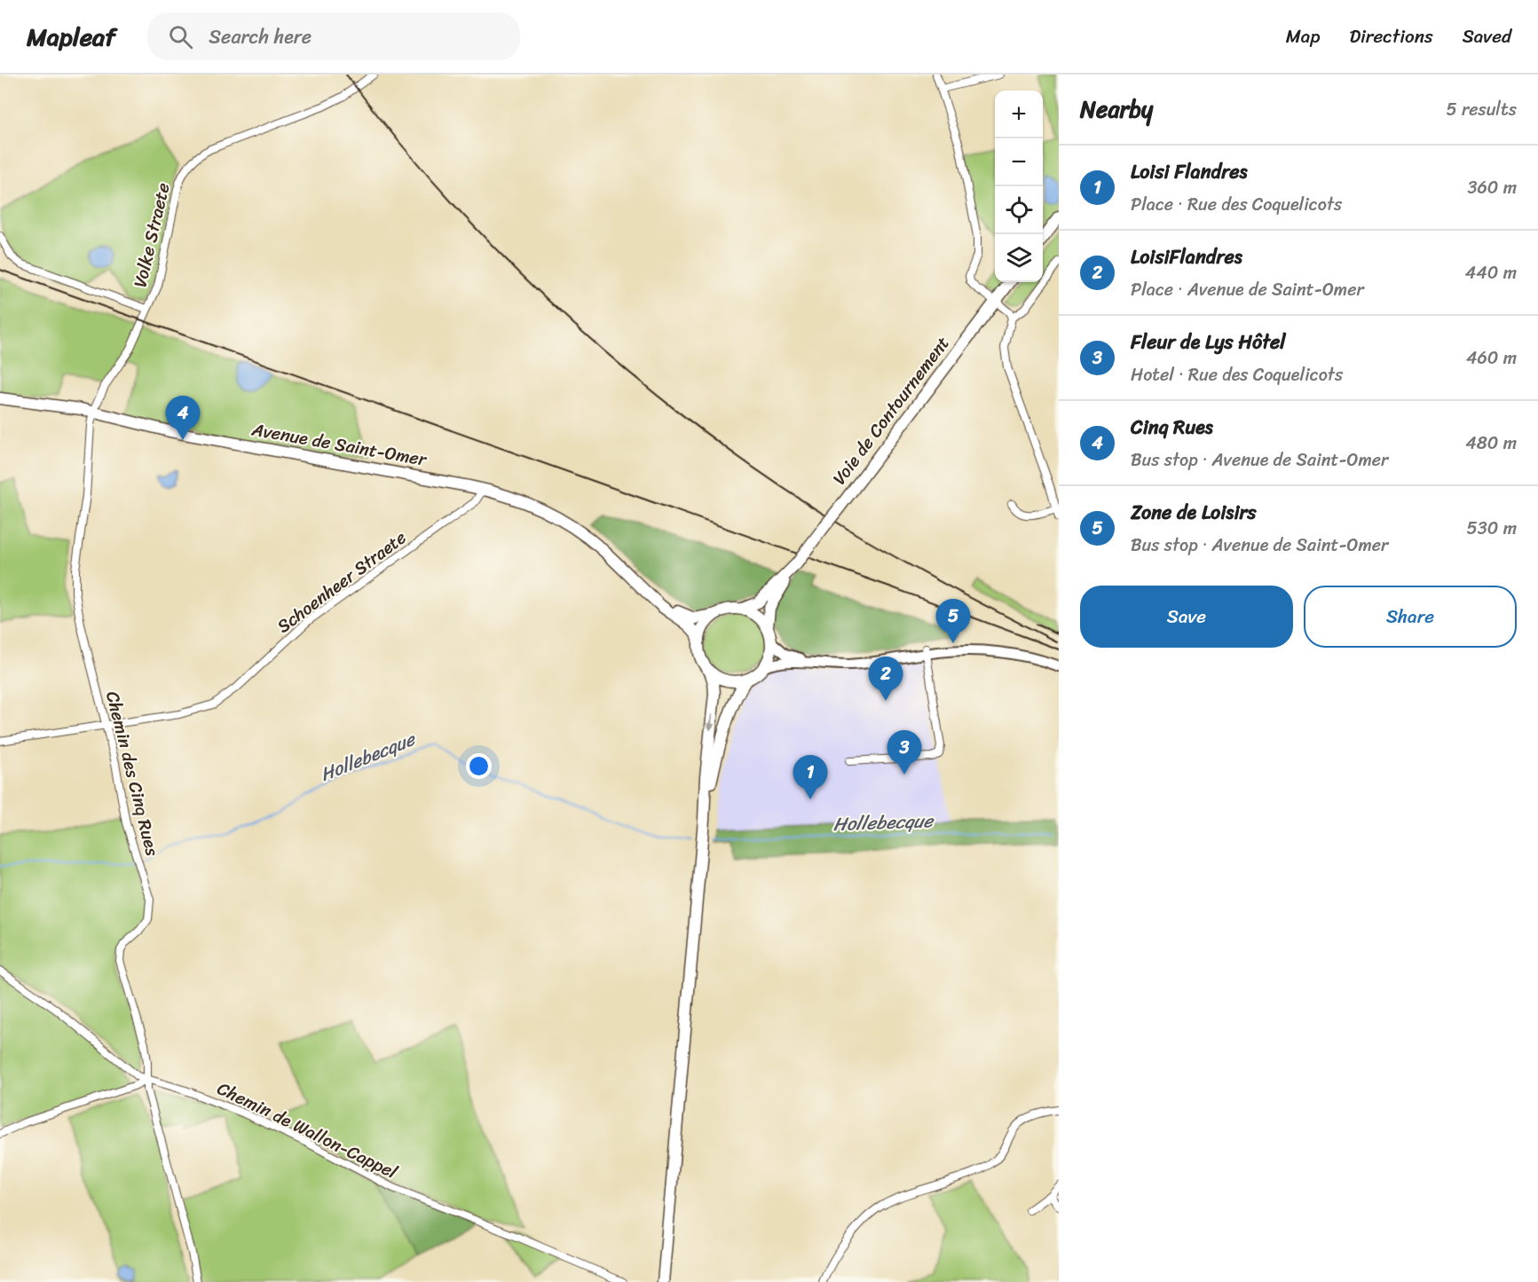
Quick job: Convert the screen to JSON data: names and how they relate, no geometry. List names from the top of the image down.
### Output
{
  "streets": {
    "main road": ["Voie de Contournement", "Avenue de Saint-Omer"],
    "street": [
      "Volke Straete",
      "Schoenheer Straete",
      "Chemin des Cinq Rues",
      "Chemin de Wallon-Cappel"
    ]
  },
  "crossings": [
    ["Volke Straete", "Avenue de Saint-Omer"],
    ["Volke Straete", "Chemin des Cinq Rues"],
    ["Voie de Contournement", "Avenue de Saint-Omer"],
    ["Avenue de Saint-Omer", "Schoenheer Straete"],
    ["Avenue de Saint-Omer", "Chemin des Cinq Rues"],
    ["Schoenheer Straete", "Chemin des Cinq Rues"],
    ["Chemin des Cinq Rues", "Chemin de Wallon-Cappel"]
  ],
  "water": ["Hollebecque"],
  "page": {
    "header": "Mapleaf",
    "search": "Search here",
    "nav": ["Map", "Directions", "Saved"],
    "heading": ["Nearby", "5 results"],
    "map_buttons": ["+", "−"],
    "list": [
      {
        "mark": "1",
        "name": "Loisi Flandres",
        "note": "Place · Rue des Coquelicots",
        "value": "360 m"
      },
      {
        "mark": "2",
        "name": "LoisiFlandres",
        "note": "Place · Avenue de Saint-Omer",
        "value": "440 m"
      },
      {
        "mark": "3",
        "name": "Fleur de Lys Hôtel",
        "note": "Hotel · Rue des Coquelicots",
        "value": "460 m"
      },
      {
        "mark": "4",
        "name": "Cinq Rues",
        "note": "Bus stop · Avenue de Saint-Omer",
        "value": "480 m"
      },
      {
        "mark": "5",
        "name": "Zone de Loisirs",
        "note": "Bus stop · Avenue de Saint-Omer",
        "value": "530 m"
      }
    ],
    "pins": [
      "4",
      "5",
      "2",
      "3",
      "1"
    ],
    "buttons": ["Save", "Share"]
  }
}
